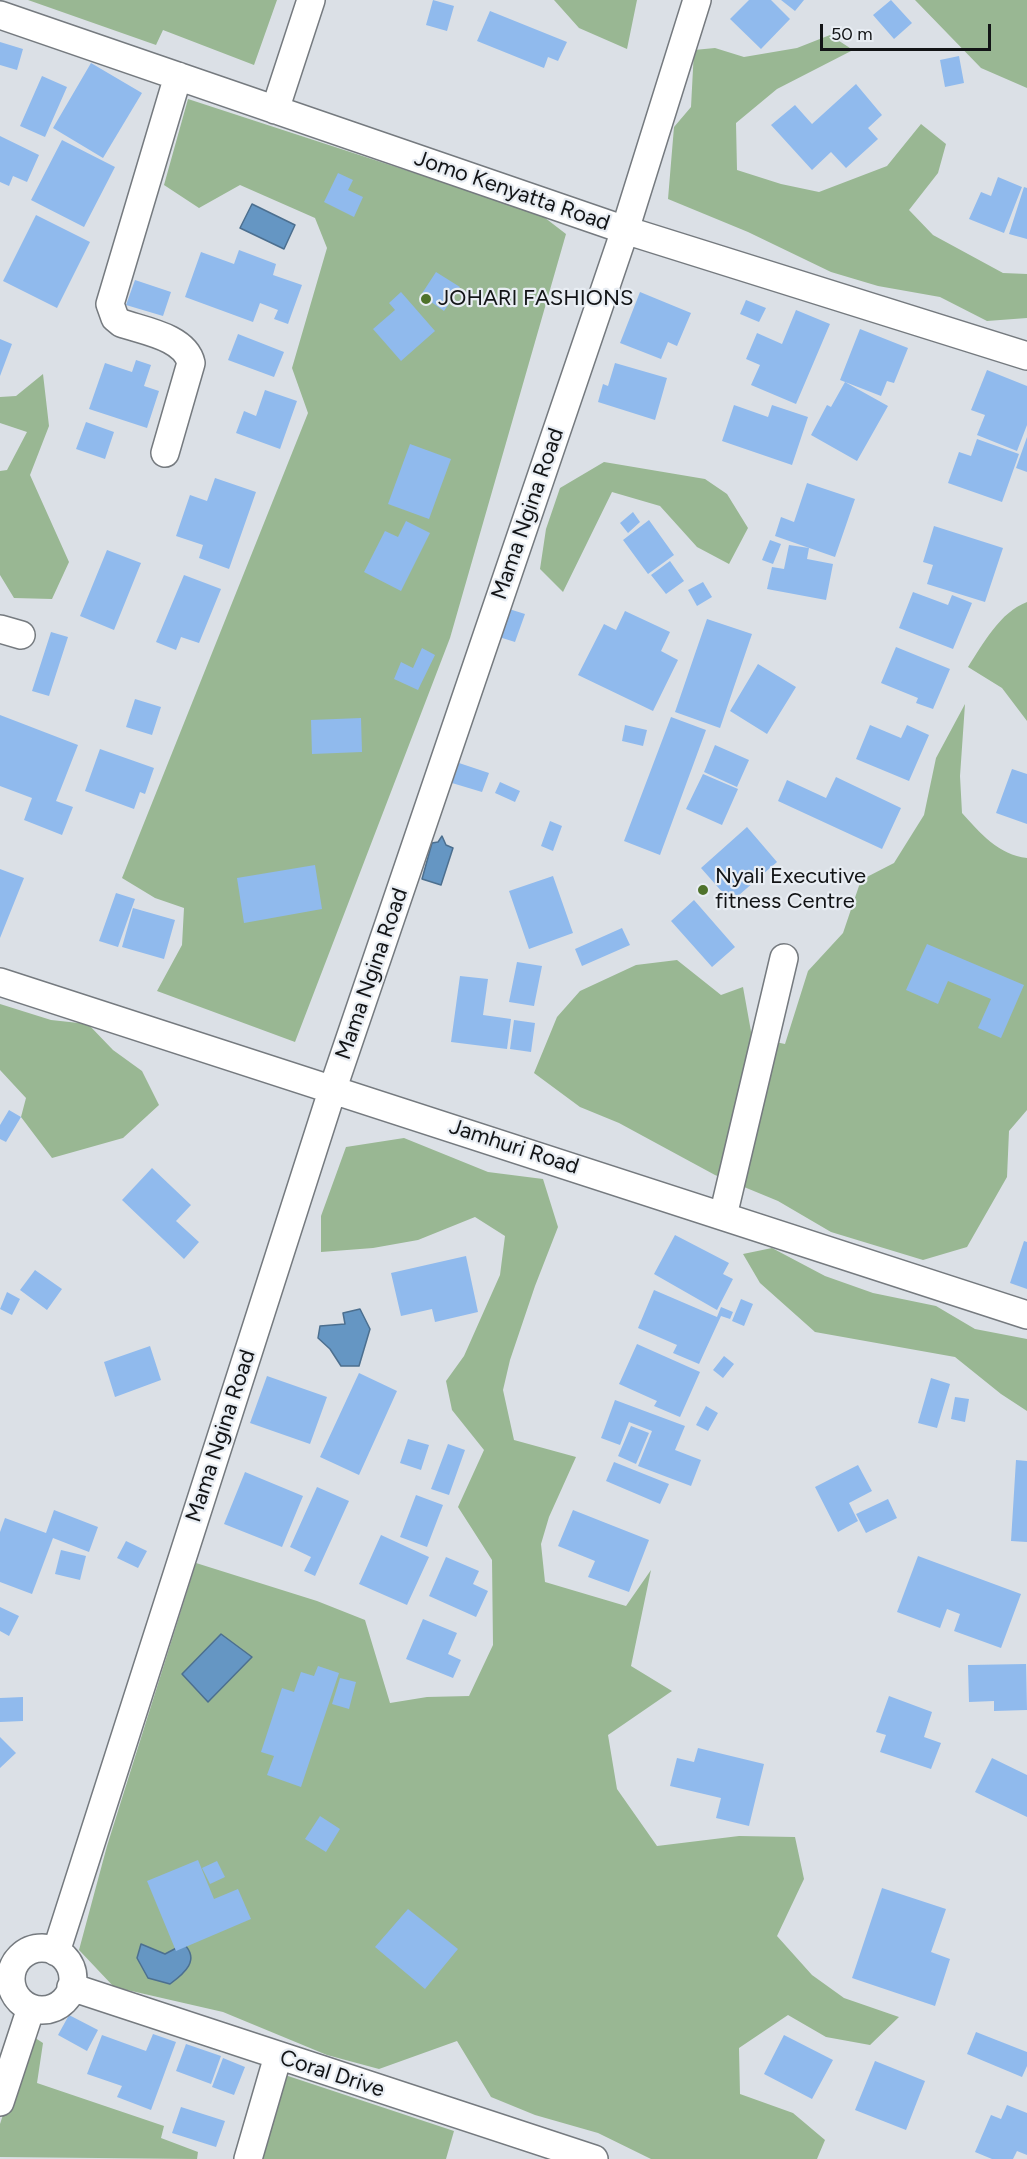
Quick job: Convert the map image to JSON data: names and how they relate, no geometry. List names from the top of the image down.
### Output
{
  "streets": {
    "street": [
      "Jomo Kenyatta Road",
      "Mama Ngina Road",
      "Jamhuri Road",
      "Coral Drive"
    ]
  },
  "crossings": [
    ["Jomo Kenyatta Road", "Mama Ngina Road"],
    ["Mama Ngina Road", "Jamhuri Road"],
    ["Mama Ngina Road", "Coral Drive"]
  ],
  "places": ["JOHARI FASHIONS", "Nyali Executive fitness Centre"],
  "scale_bar": "50 m"
}
